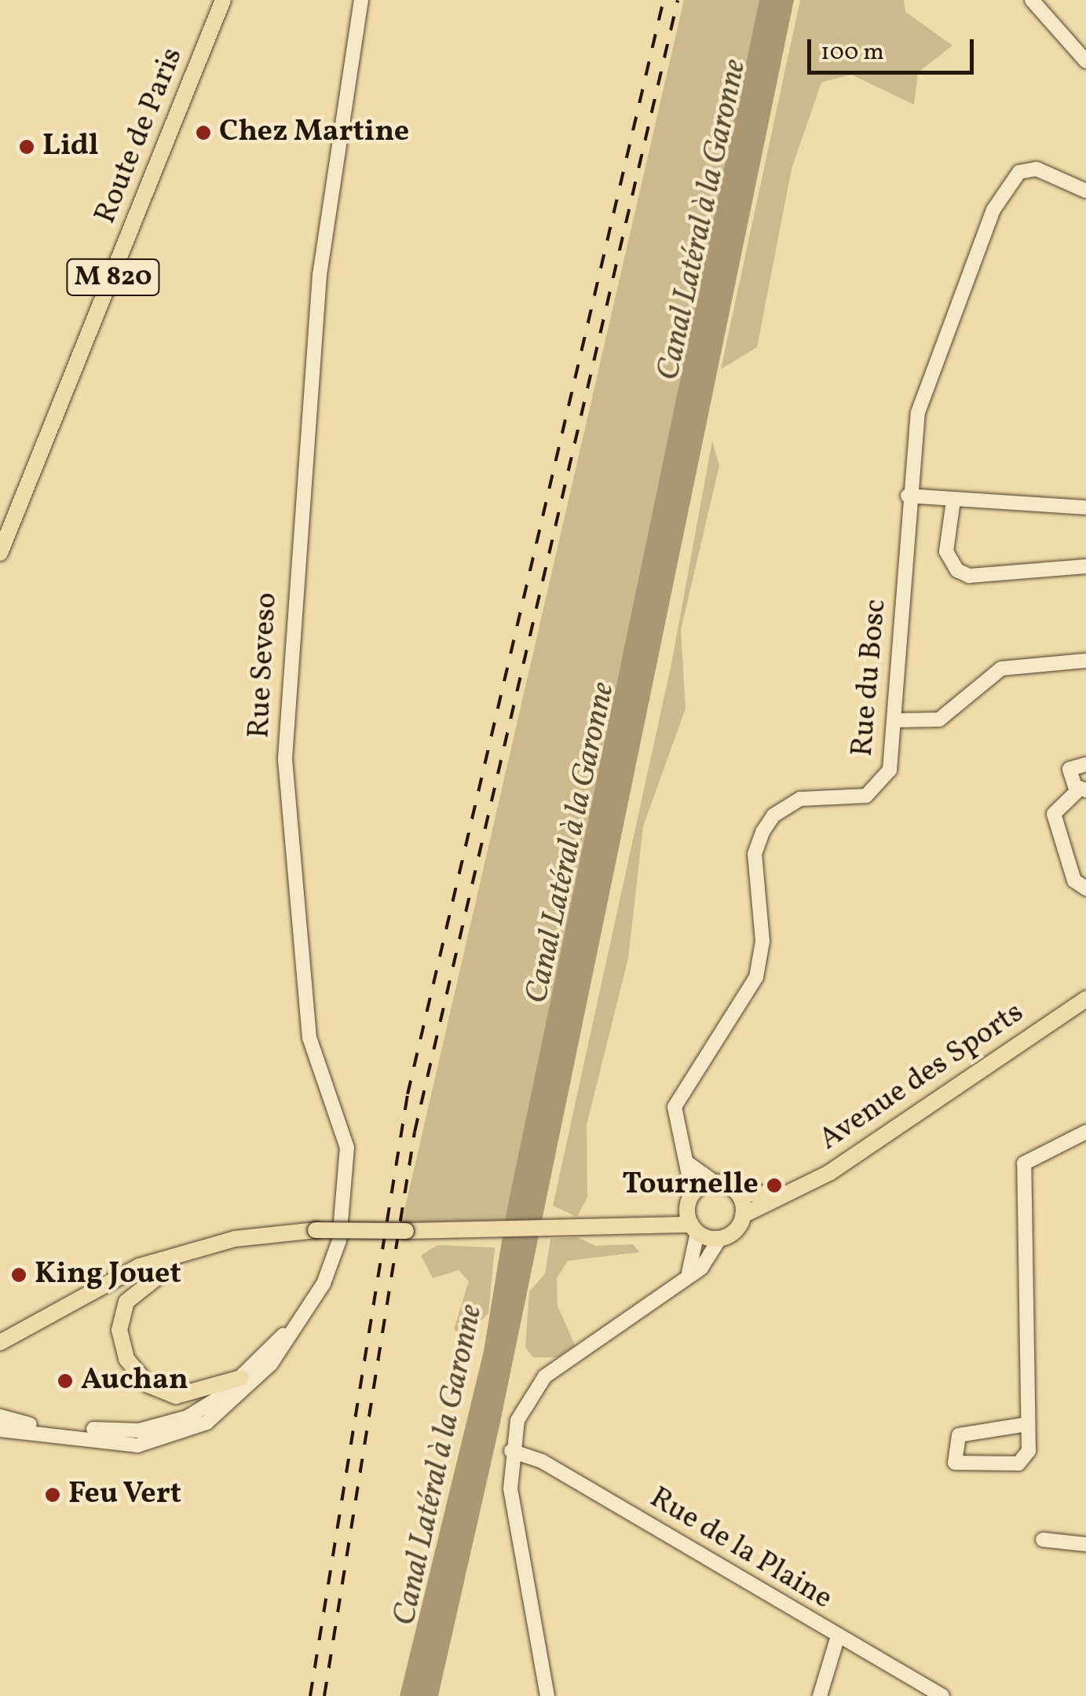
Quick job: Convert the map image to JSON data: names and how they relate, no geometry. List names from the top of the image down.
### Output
{
  "streets": {
    "main road": ["Route de Paris", "M 820", "Avenue des Sports"],
    "street": ["Rue Seveso", "Rue du Bosc", "Rue de la Plaine"]
  },
  "crossings": [
    ["Rue du Bosc", "Avenue des Sports"]
  ],
  "water": ["Canal Latéral à la Garonne"],
  "places": [
    "Chez Martine",
    "Lidl",
    "Tournelle",
    "King Jouet",
    "Auchan",
    "Feu Vert"
  ],
  "scale_bar": "100 m"
}
